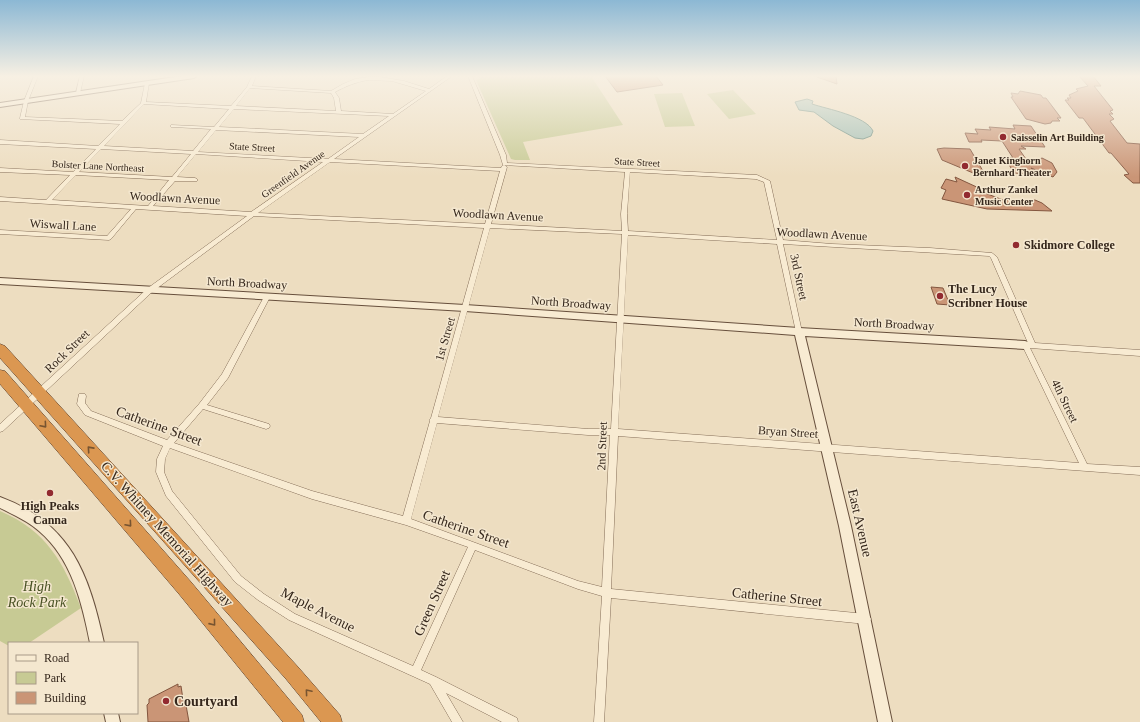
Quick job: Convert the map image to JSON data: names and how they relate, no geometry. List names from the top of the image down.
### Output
{
  "streets": {
    "highway": ["C.V. Whitney Memorial Highway"],
    "street": [
      "State Street",
      "Bolster Lane Northeast",
      "Greenfield Avenue",
      "Woodlawn Avenue",
      "Wiswall Lane",
      "3rd Street",
      "North Broadway",
      "1st Street",
      "Rock Street",
      "4th Street",
      "Catherine Street",
      "Bryan Street",
      "2nd Street",
      "East Avenue",
      "Green Street",
      "Maple Avenue"
    ]
  },
  "crossings": [
    ["State Street", "Greenfield Avenue"],
    ["State Street", "3rd Street"],
    ["State Street", "1st Street"],
    ["State Street", "2nd Street"],
    ["Greenfield Avenue", "Woodlawn Avenue"],
    ["Greenfield Avenue", "North Broadway"],
    ["Greenfield Avenue", "Rock Street"],
    ["Woodlawn Avenue", "Wiswall Lane"],
    ["Woodlawn Avenue", "3rd Street"],
    ["Woodlawn Avenue", "1st Street"],
    ["Woodlawn Avenue", "4th Street"],
    ["Woodlawn Avenue", "2nd Street"],
    ["3rd Street", "North Broadway"],
    ["3rd Street", "East Avenue"],
    ["North Broadway", "1st Street"],
    ["North Broadway", "Rock Street"],
    ["North Broadway", "4th Street"],
    ["North Broadway", "2nd Street"],
    ["North Broadway", "East Avenue"],
    ["1st Street", "Catherine Street"],
    ["1st Street", "Bryan Street"],
    ["Rock Street", "C.V. Whitney Memorial Highway"],
    ["4th Street", "Bryan Street"],
    ["Catherine Street", "2nd Street"],
    ["Catherine Street", "East Avenue"],
    ["Catherine Street", "Green Street"],
    ["Catherine Street", "Maple Avenue"],
    ["Bryan Street", "2nd Street"],
    ["Bryan Street", "East Avenue"],
    ["Green Street", "Maple Avenue"]
  ],
  "parks": ["High Rock Park"],
  "places": [
    "Saisselin Art Building",
    "Janet Kinghorn Bernhard Theater",
    "Arthur Zankel Music Center",
    "Skidmore College",
    "The Lucy Scribner House",
    "High Peaks Canna",
    "Courtyard"
  ],
  "legend": ["Road", "Park", "Building"]
}
